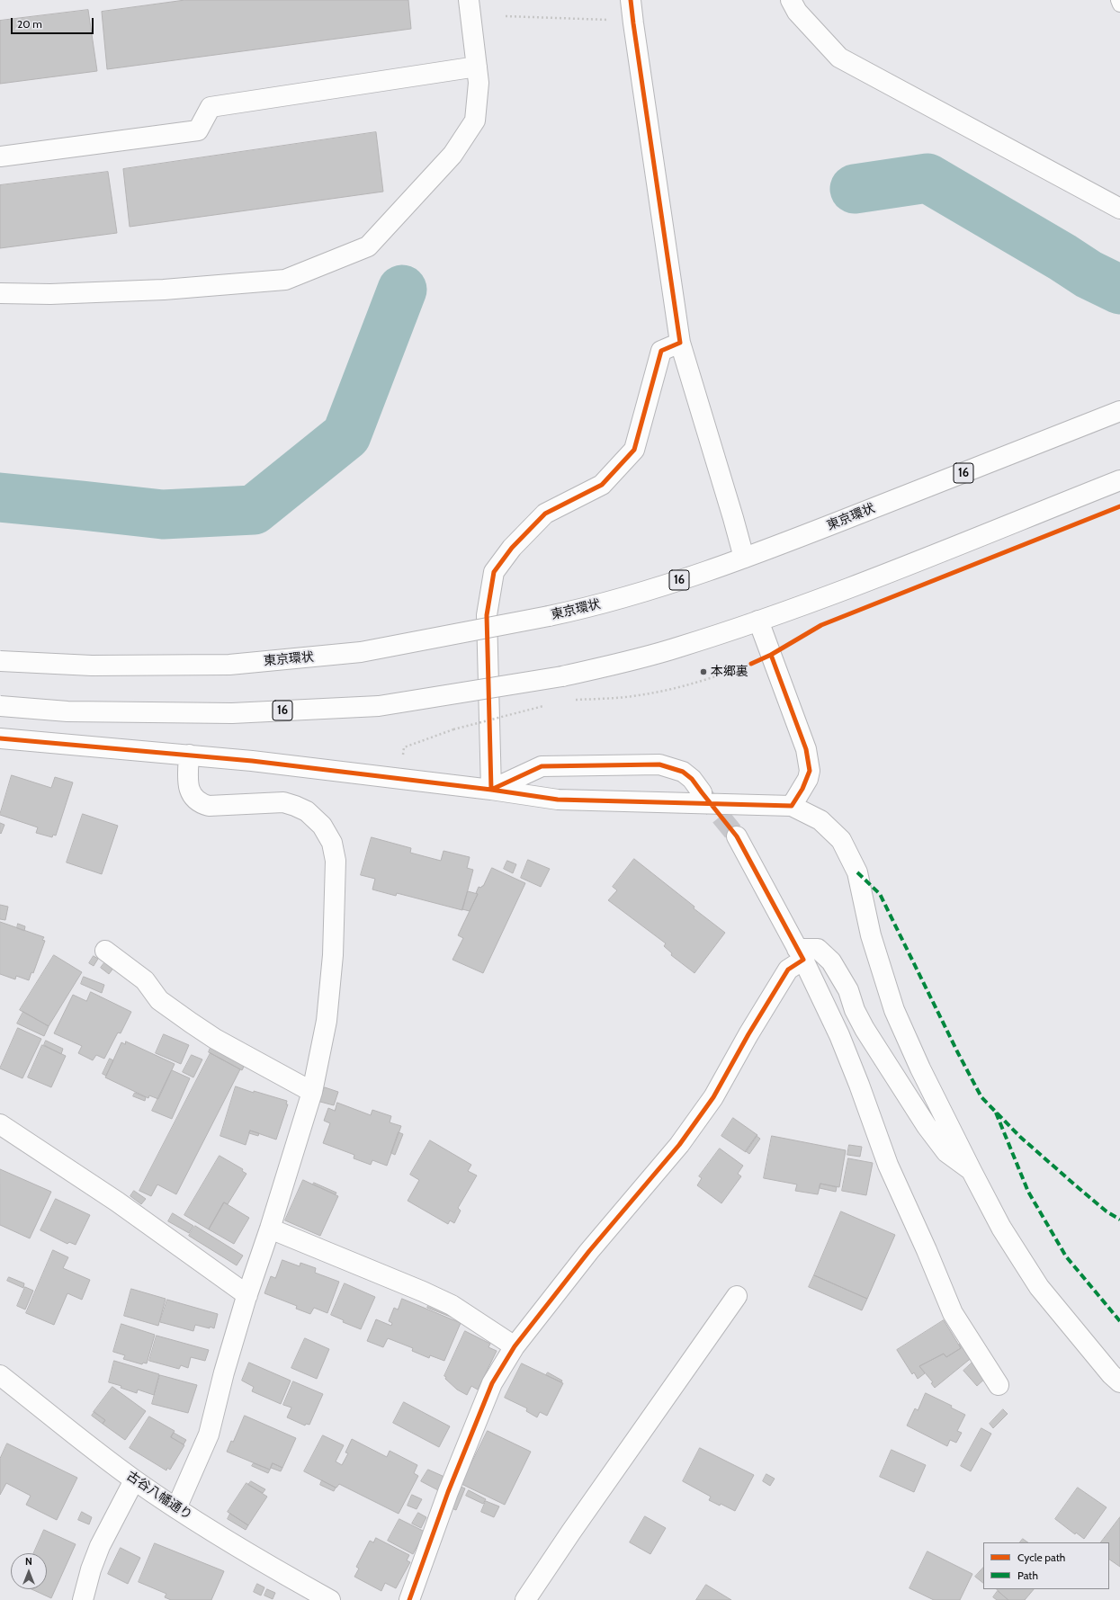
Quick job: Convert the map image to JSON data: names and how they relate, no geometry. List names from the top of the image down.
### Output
{
  "streets": {
    "main road": ["16", "東京環状", "古谷八幡通り"]
  },
  "places": ["本郷裏"],
  "legend": ["Cycle path", "Path"],
  "scale_bar": "20 m",
  "north": "top"
}
